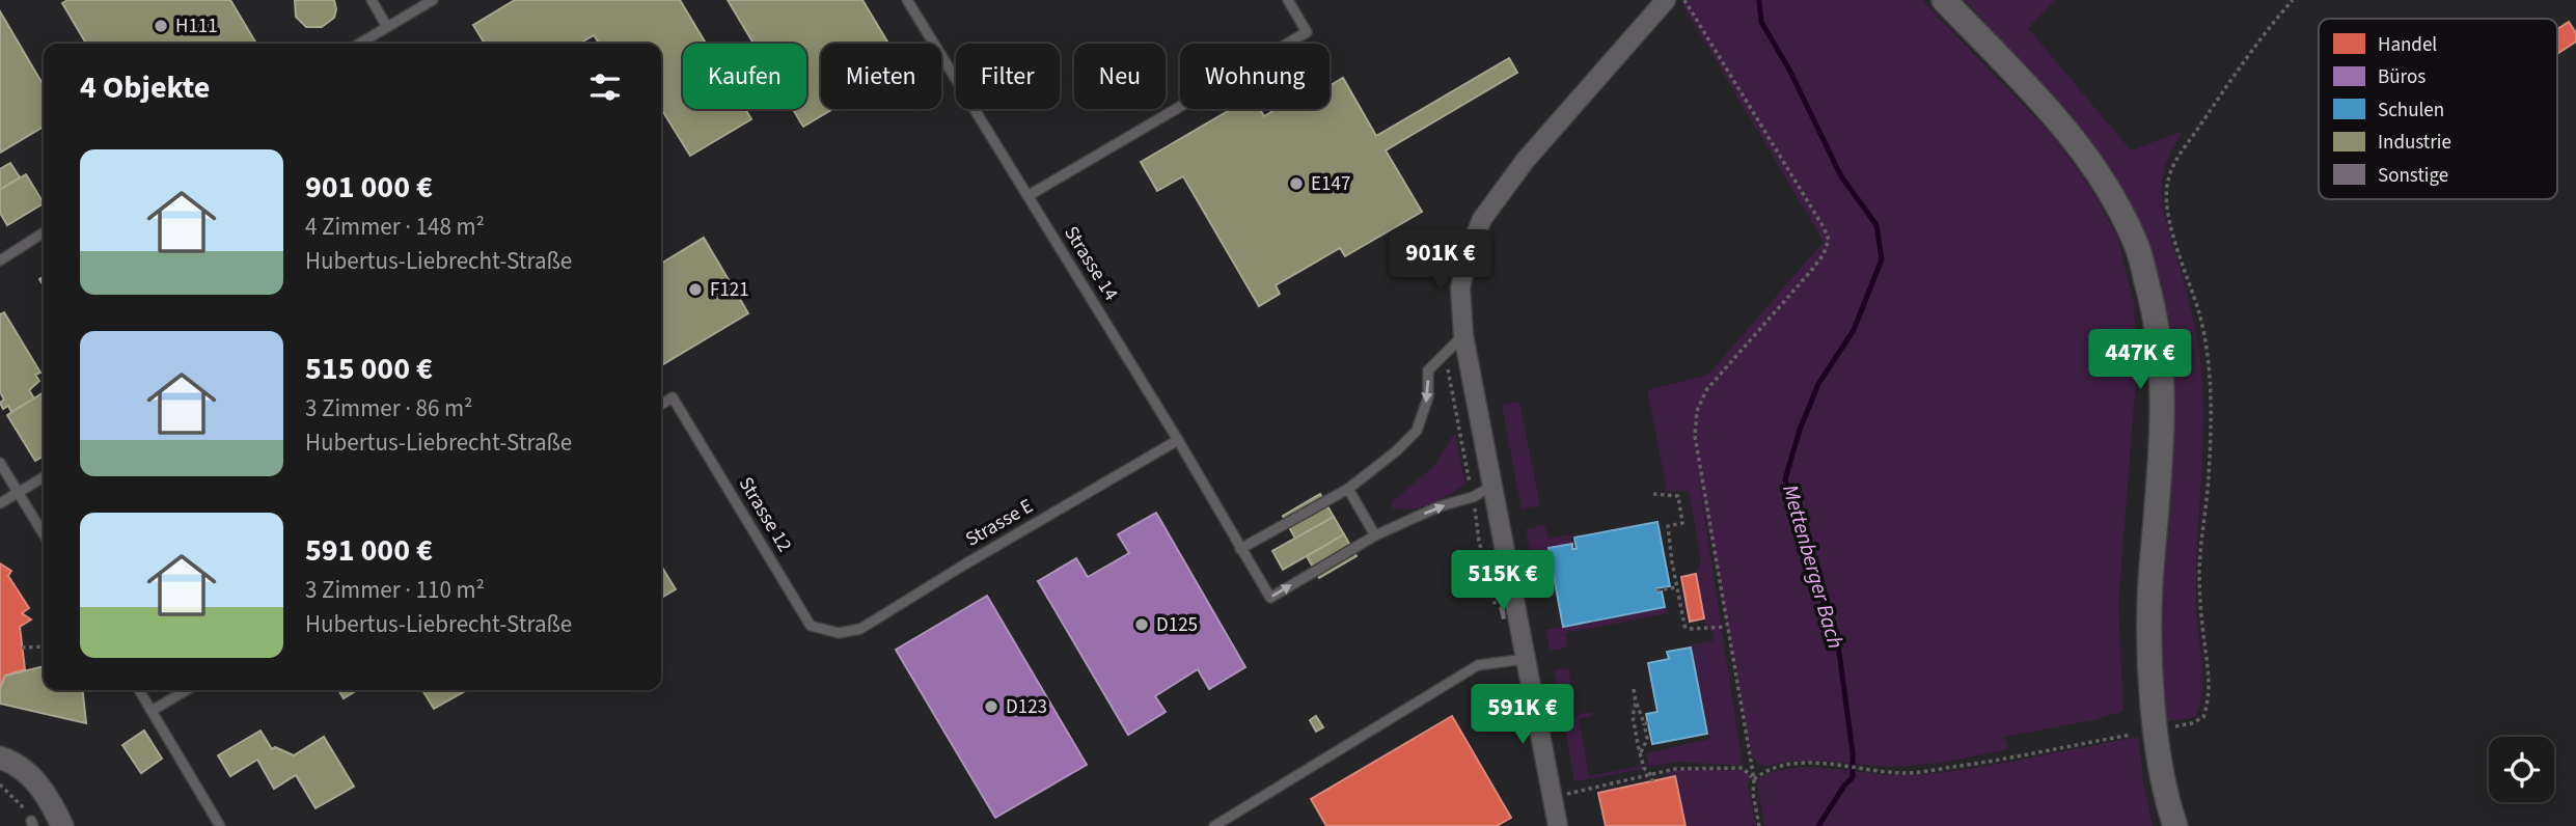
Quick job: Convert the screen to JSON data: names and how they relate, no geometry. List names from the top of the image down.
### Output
{
  "streets": {
    "lane": ["Strasse 14", "Strasse 12", "Strasse E"]
  },
  "crossings": [
    ["Strasse 14", "Strasse E"],
    ["Strasse 12", "Strasse E"]
  ],
  "water": ["Mettenberger Bach"],
  "places": [
    "H111",
    "E147",
    "F121",
    "D125",
    "D123"
  ],
  "legend": [
    "Handel",
    "Büros",
    "Schulen",
    "Industrie",
    "Sonstige"
  ],
  "page": {
    "chip": [
      "Kaufen",
      "Mieten",
      "Filter",
      "Neu",
      "Wohnung"
    ],
    "heading": "4 Objekte",
    "list": [
      {
        "name": "901 000 €",
        "note": "4 Zimmer · 148 m² · Hubertus-Liebrecht-Straße"
      },
      {
        "name": "515 000 €",
        "note": "3 Zimmer · 86 m² · Hubertus-Liebrecht-Straße"
      },
      {
        "name": "591 000 €",
        "note": "3 Zimmer · 110 m² · Hubertus-Liebrecht-Straße"
      }
    ],
    "price": [
      "901K €",
      "447K €",
      "515K €",
      "591K €"
    ]
  }
}
